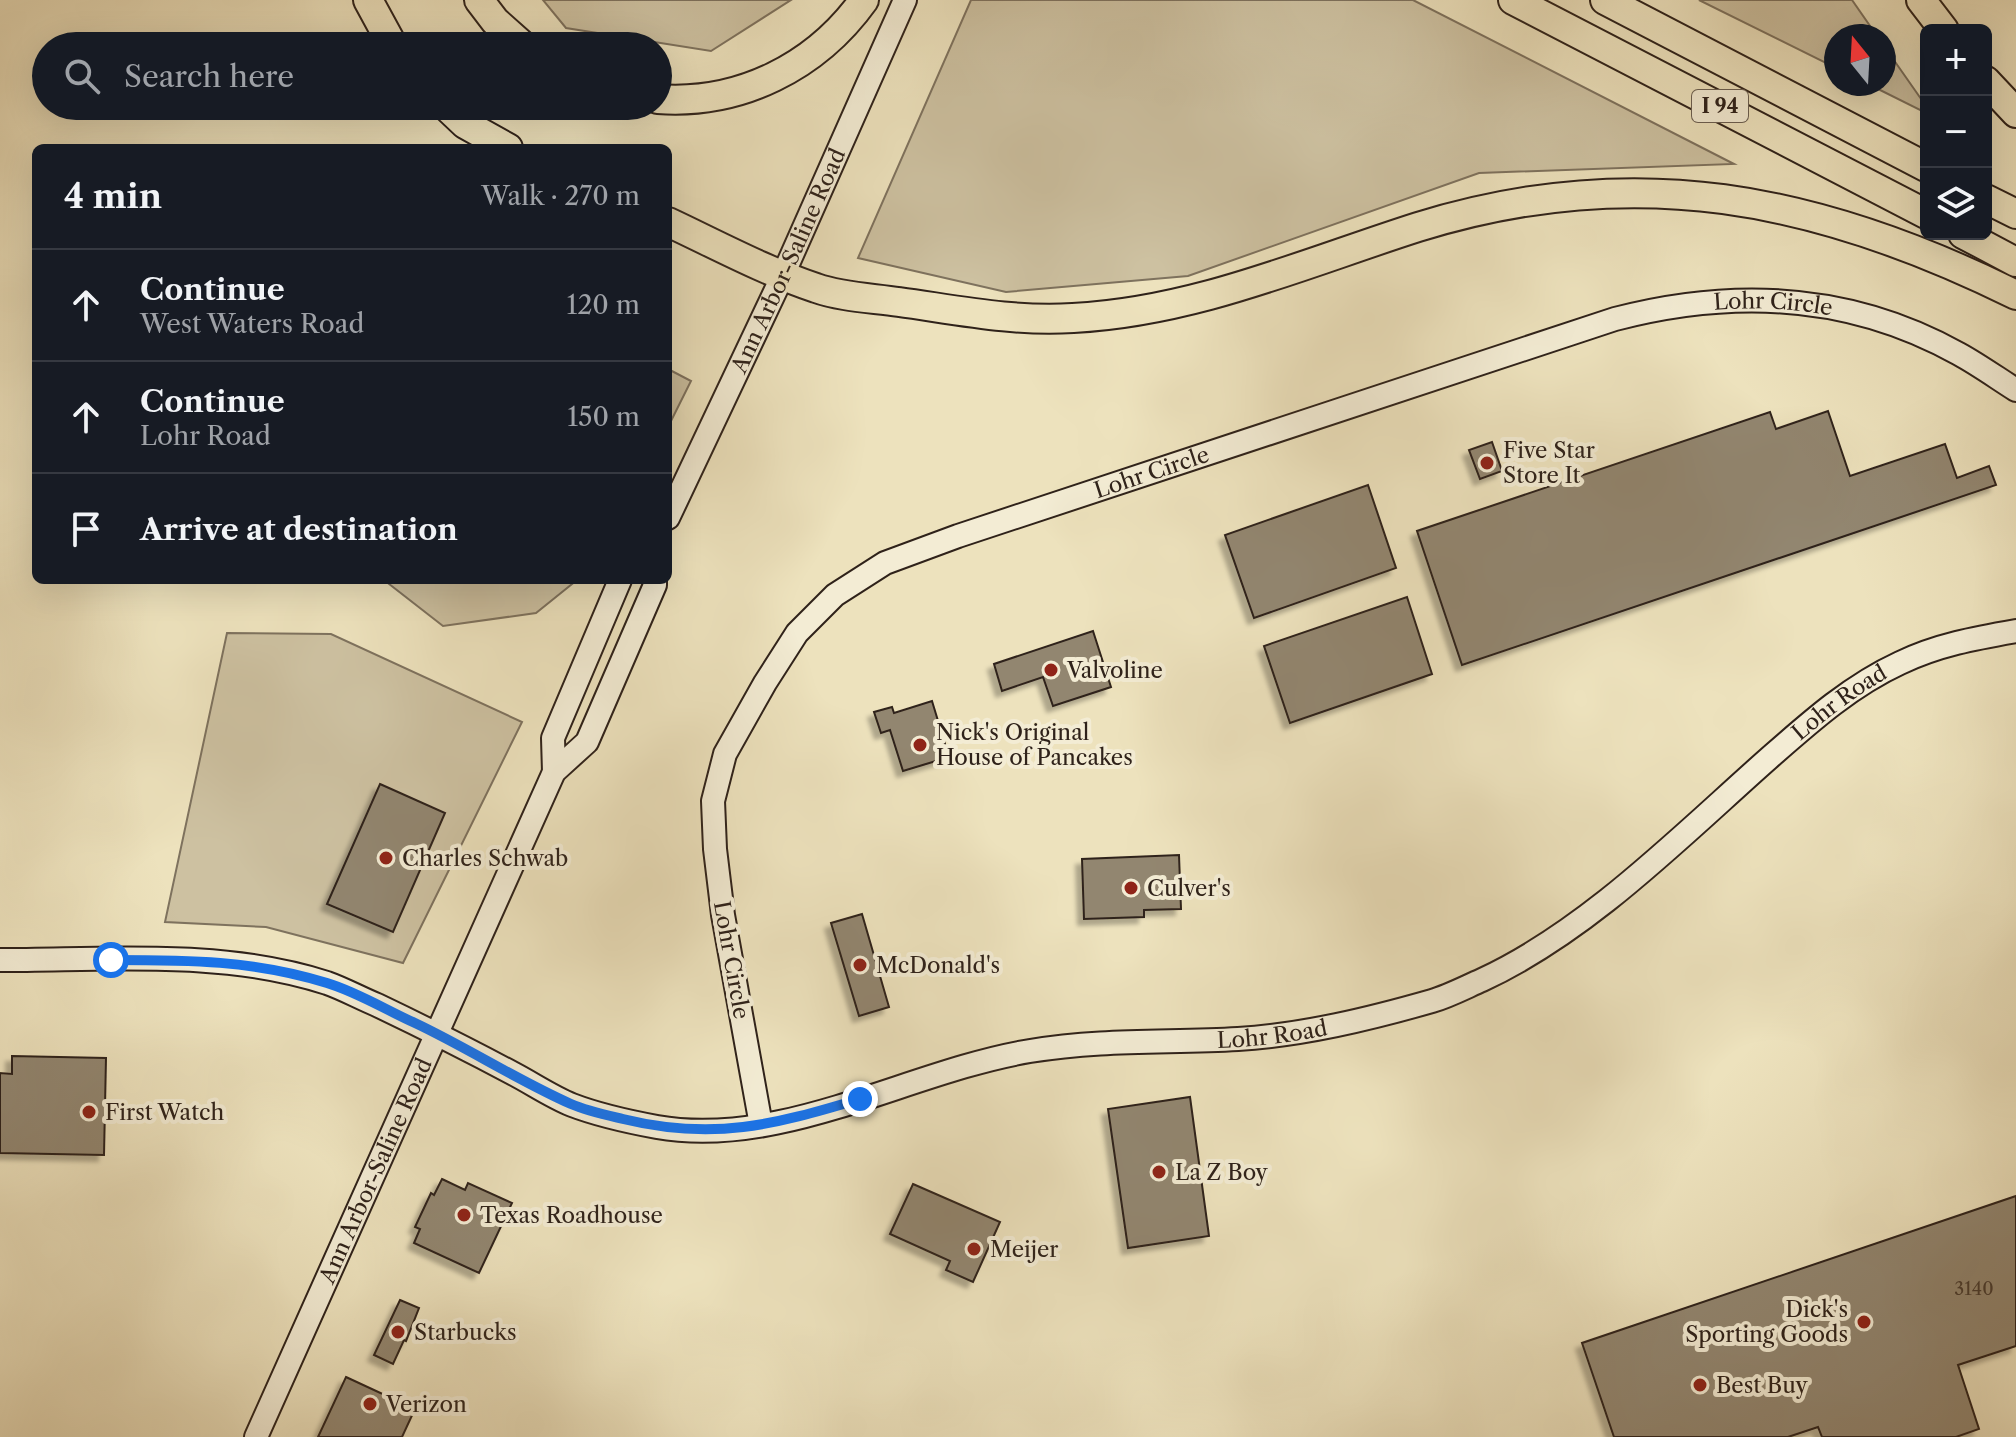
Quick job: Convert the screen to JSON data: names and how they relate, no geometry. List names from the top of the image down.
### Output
{
  "streets": {
    "highway": ["I 94"],
    "street": ["Ann Arbor-Saline Road", "Lohr Circle", "Lohr Road"]
  },
  "crossings": [
    ["Ann Arbor-Saline Road", "Lohr Road"],
    ["Lohr Circle", "Lohr Road"]
  ],
  "places": [
    "Five Star Store It",
    "Valvoline",
    "Nick's Original House of Pancakes",
    "Charles Schwab",
    "Culver's",
    "McDonald's",
    "First Watch",
    "La Z Boy",
    "Texas Roadhouse",
    "Meijer",
    "Dick's Sporting Goods",
    "Starbucks",
    "Best Buy",
    "Verizon"
  ],
  "house_numbers": ["3140"],
  "north": "top",
  "page": {
    "map_buttons": ["+", "−"],
    "search": "Search here",
    "heading": ["4 min", "Walk · 270 m"],
    "list": [
      ["Continue", "West Waters Road", "120 m"],
      ["Continue", "Lohr Road", "150 m"],
      "Arrive at destination"
    ]
  }
}
